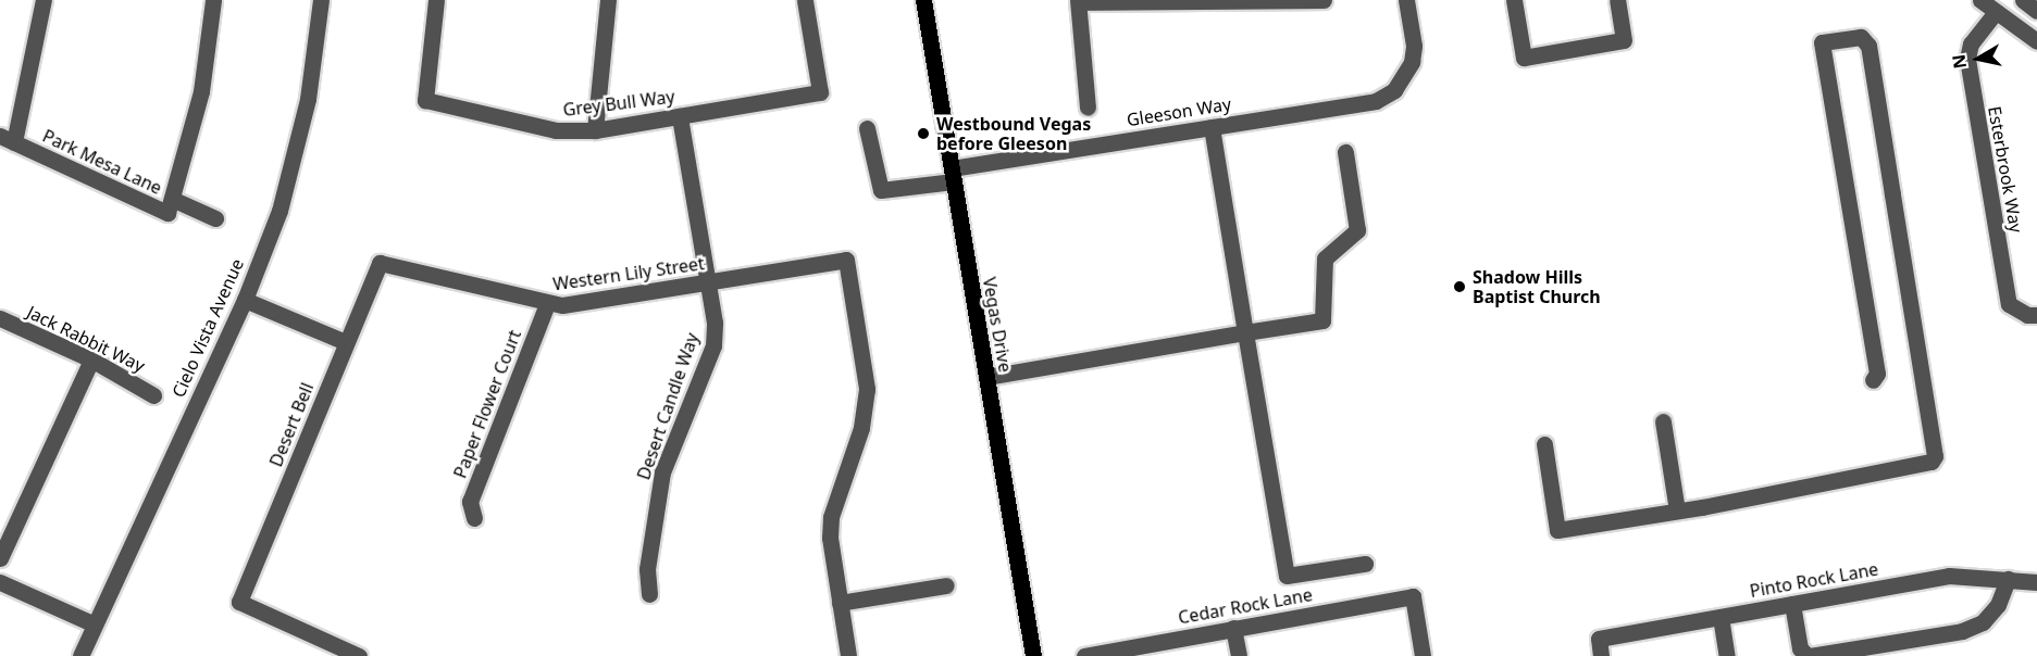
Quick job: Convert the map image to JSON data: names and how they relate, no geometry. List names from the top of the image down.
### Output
{
  "streets": {
    "main road": ["Vegas Drive"],
    "street": [
      "Grey Bull Way",
      "Gleeson Way",
      "Park Mesa Lane",
      "Esterbrook Way",
      "Western Lily Street",
      "Cielo Vista Avenue",
      "Jack Rabbit Way",
      "Paper Flower Court",
      "Desert Candle Way",
      "Desert Bell",
      "Pinto Rock Lane",
      "Cedar Rock Lane"
    ]
  },
  "crossings": [
    ["Grey Bull Way", "Desert Candle Way"],
    ["Gleeson Way", "Vegas Drive"],
    ["Western Lily Street", "Paper Flower Court"],
    ["Western Lily Street", "Desert Candle Way"],
    ["Western Lily Street", "Desert Bell"]
  ],
  "places": ["Westbound Vegas before Gleeson", "Shadow Hills Baptist Church"],
  "north": "left"
}
